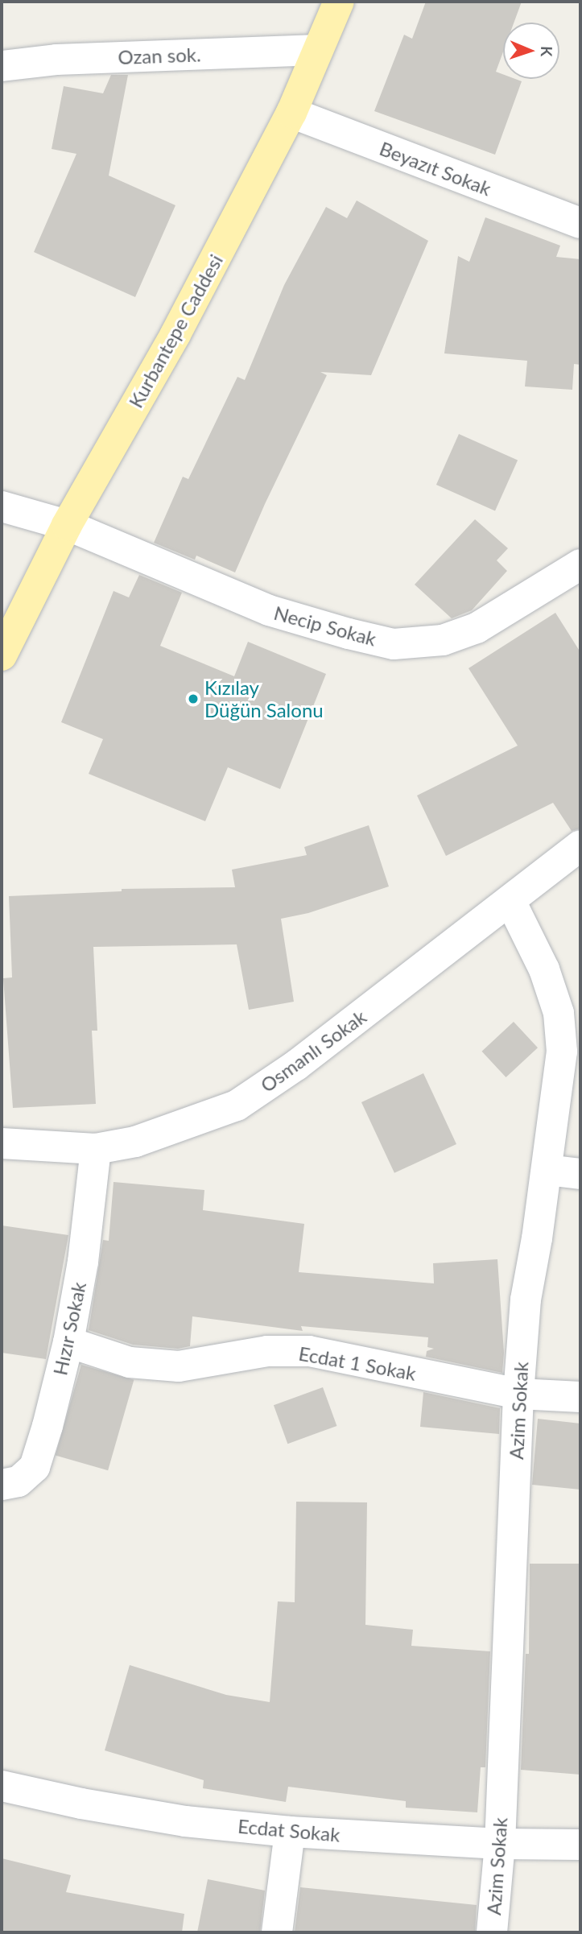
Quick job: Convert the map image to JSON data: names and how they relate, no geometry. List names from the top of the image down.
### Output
{
  "streets": {
    "main road": ["Kurbantepe Caddesi"],
    "street": [
      "Ozan sok.",
      "Beyazıt Sokak",
      "Necip Sokak",
      "Osmanlı Sokak",
      "Hızır Sokak",
      "Ecdat 1 Sokak",
      "Azim Sokak",
      "Ecdat Sokak"
    ]
  },
  "crossings": [
    ["Ozan sok.", "Kurbantepe Caddesi"],
    ["Beyazıt Sokak", "Kurbantepe Caddesi"],
    ["Kurbantepe Caddesi", "Necip Sokak"],
    ["Osmanlı Sokak", "Hızır Sokak"],
    ["Osmanlı Sokak", "Azim Sokak"],
    ["Hızır Sokak", "Ecdat 1 Sokak"],
    ["Ecdat 1 Sokak", "Azim Sokak"],
    ["Azim Sokak", "Ecdat Sokak"]
  ],
  "places": ["Kızılay Düğün Salonu"],
  "north": "right"
}
